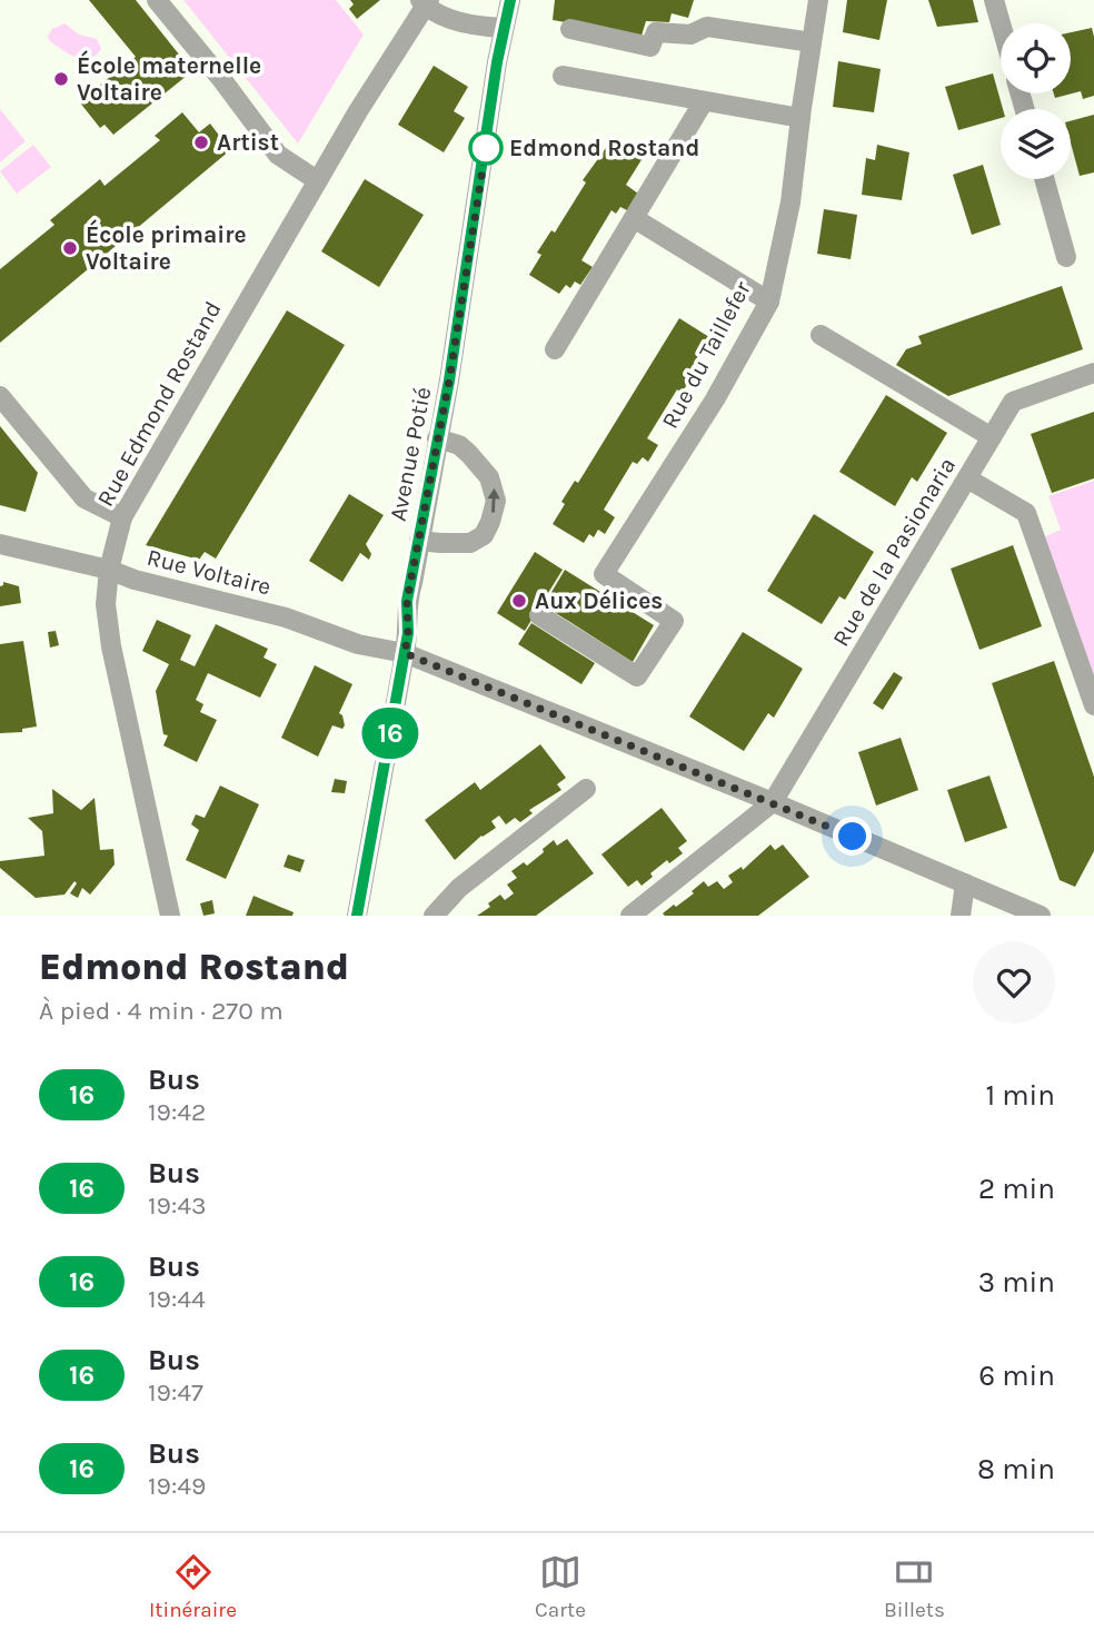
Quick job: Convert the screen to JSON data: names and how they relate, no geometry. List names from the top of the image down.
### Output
{
  "streets": {
    "street": [
      "Rue du Taillefer",
      "Rue Edmond Rostand",
      "Avenue Potié",
      "Rue de la Pasionaria",
      "Rue Voltaire"
    ]
  },
  "crossings": [
    ["Rue Edmond Rostand", "Avenue Potié"],
    ["Rue Edmond Rostand", "Rue Voltaire"],
    ["Avenue Potié", "Rue Voltaire"],
    ["Rue de la Pasionaria", "Rue Voltaire"]
  ],
  "places": [
    "École maternelle Voltaire",
    "Artist",
    "Edmond Rostand",
    "École primaire Voltaire",
    "Aux Délices"
  ],
  "lines": ["bus line 16"],
  "page": {
    "on_map": "16",
    "heading": ["Edmond Rostand", "À pied · 4 min · 270 m"],
    "list": [
      {
        "mark": "16",
        "name": "Bus",
        "note": "19:42",
        "value": "1 min"
      },
      {
        "mark": "16",
        "name": "Bus",
        "note": "19:43",
        "value": "2 min"
      },
      {
        "mark": "16",
        "name": "Bus",
        "note": "19:44",
        "value": "3 min"
      },
      {
        "mark": "16",
        "name": "Bus",
        "note": "19:47",
        "value": "6 min"
      },
      {
        "mark": "16",
        "name": "Bus",
        "note": "19:49",
        "value": "8 min"
      }
    ],
    "tabs": ["Itinéraire", "Carte", "Billets"]
  }
}
